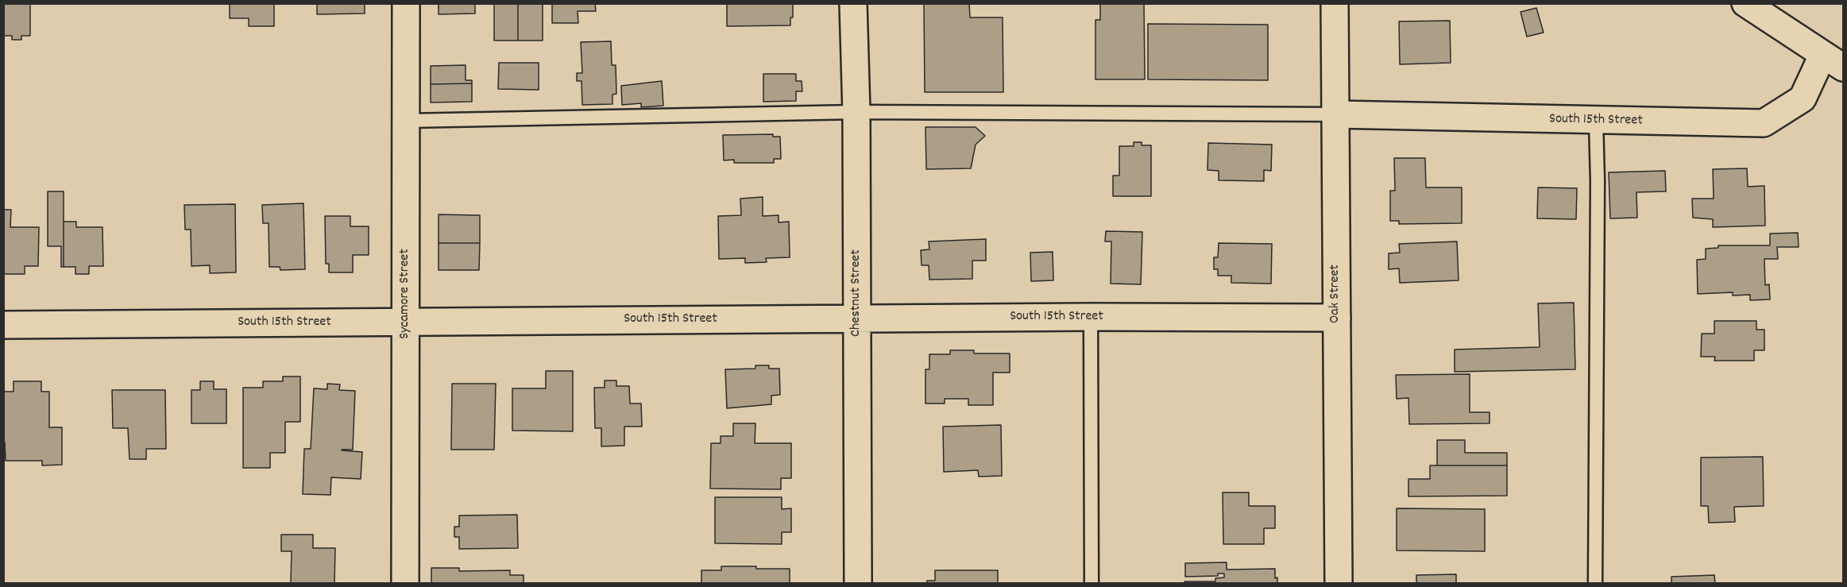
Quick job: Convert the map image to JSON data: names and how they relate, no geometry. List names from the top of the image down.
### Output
{
  "streets": {
    "street": [
      "South 15th Street",
      "Chestnut Street",
      "Sycamore Street",
      "Oak Street"
    ]
  },
  "crossings": [
    ["South 15th Street", "Chestnut Street"],
    ["South 15th Street", "Sycamore Street"],
    ["South 15th Street", "Oak Street"]
  ]
}
